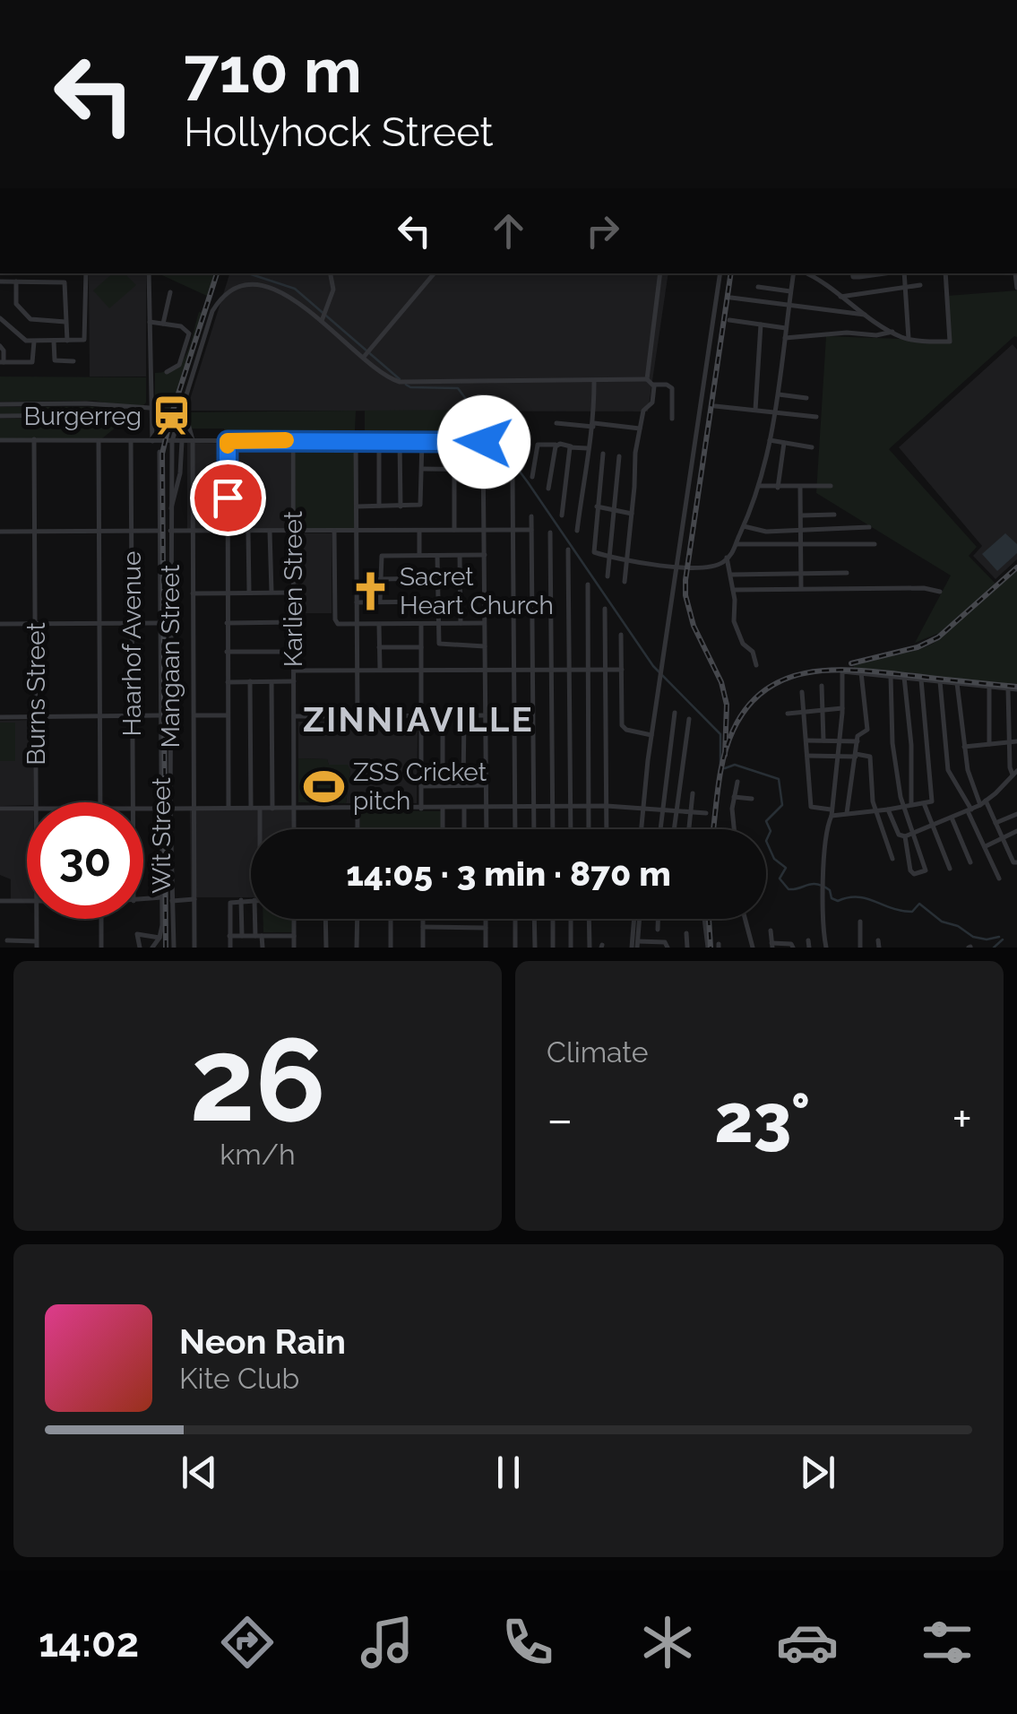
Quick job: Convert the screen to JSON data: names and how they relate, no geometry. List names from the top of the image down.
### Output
{
  "streets": {
    "street": [
      "Karlien Street",
      "Haarhof Avenue",
      "Mangaan Street",
      "Burns Street",
      "Wit Street"
    ]
  },
  "districts": ["ZINNIAVILLE"],
  "places": {
    "station": ["Burgerreg"],
    "church": ["Sacret Heart Church"],
    "sports": ["ZSS Cricket pitch"]
  },
  "page": {
    "turn": ["710 m", "Hollyhock Street"],
    "limit": "30",
    "trip": "14:05 · 3 min · 870 m",
    "tile": [
      ["26", "km/h"],
      "Climate"
    ],
    "heat": ["−", "23°", "+"],
    "song": ["Neon Rain", "Kite Club"],
    "tabs": "14:02"
  }
}
